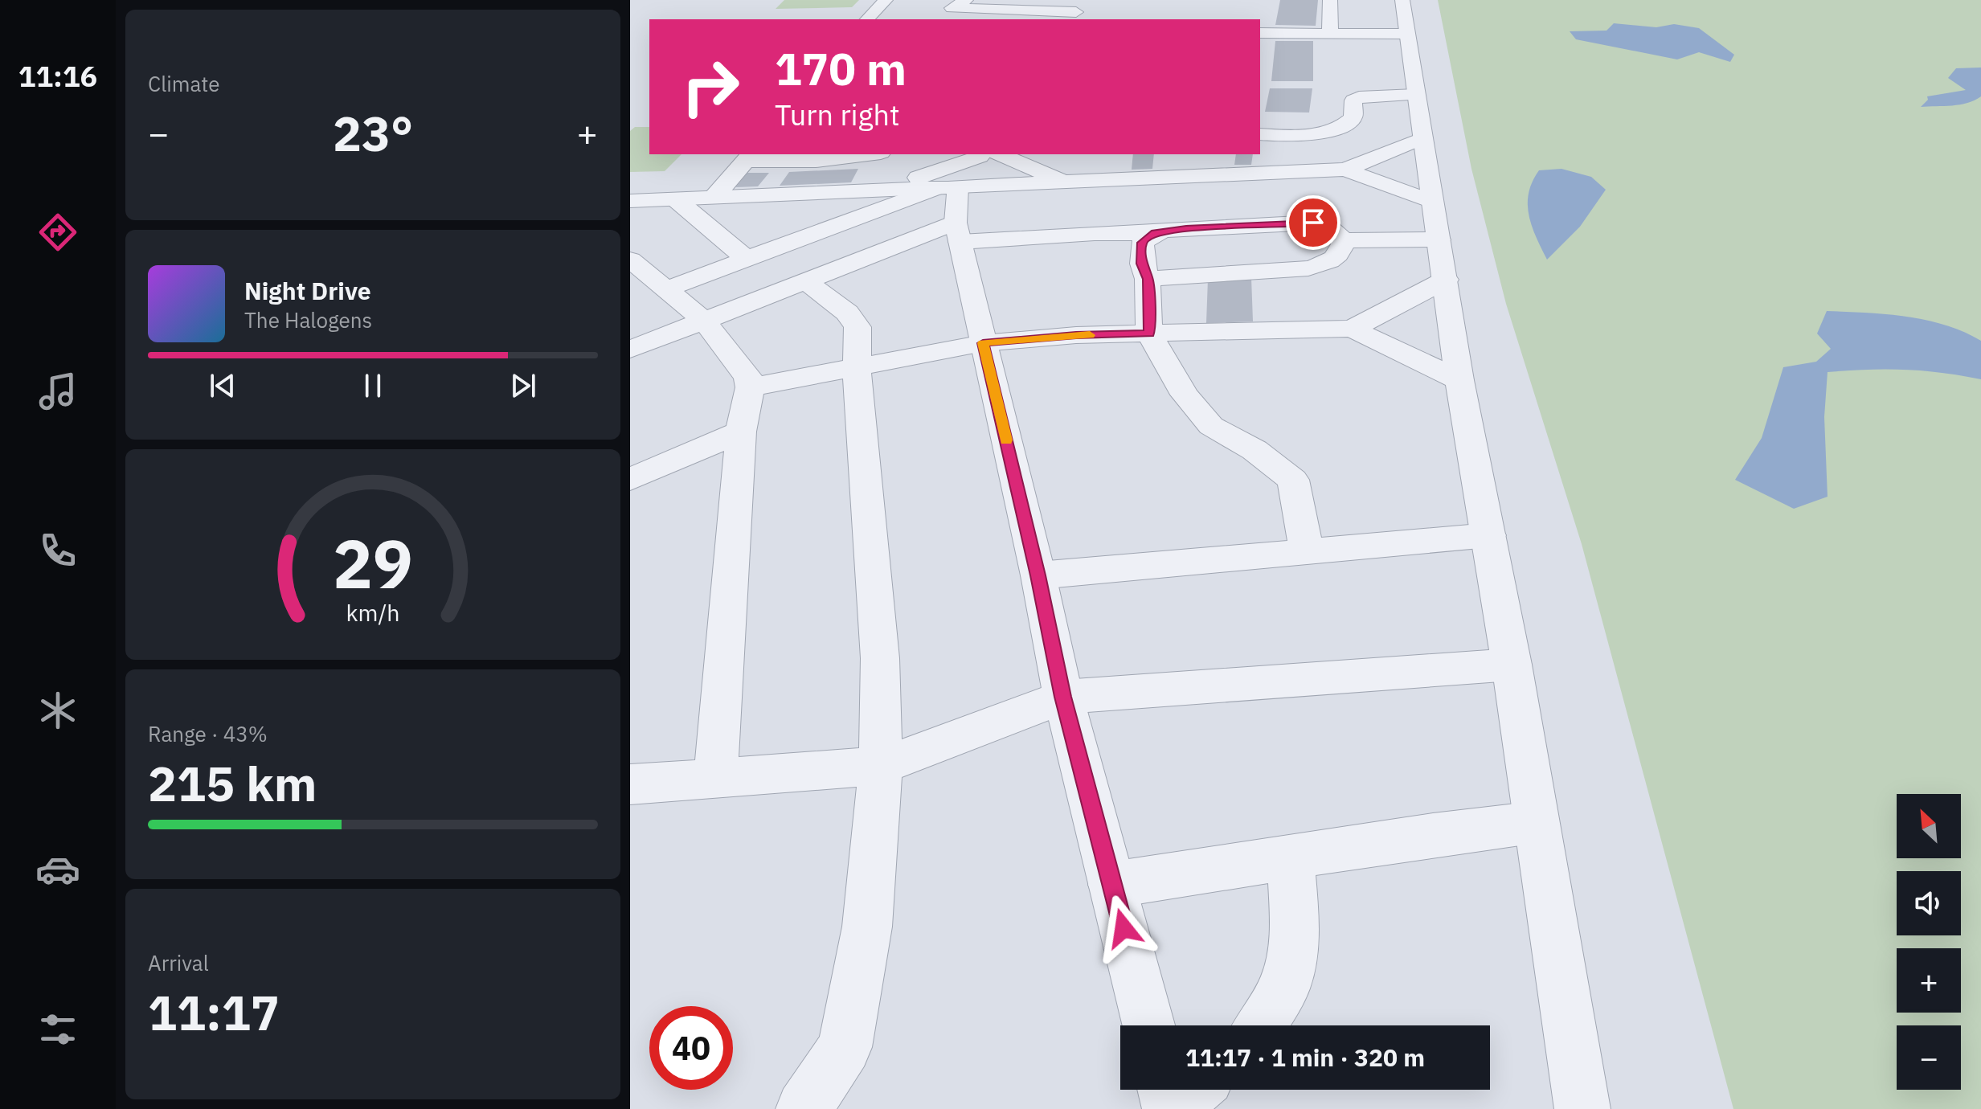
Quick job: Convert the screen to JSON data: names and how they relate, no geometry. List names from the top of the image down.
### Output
{
  "north": "top left",
  "page": {
    "tabs": "11:16",
    "tile": [
      "Climate",
      ["Range · 43%", "215 km"],
      ["Arrival", "11:17"]
    ],
    "turn": ["170 m", "Turn right"],
    "heat": ["−", "23°", "+"],
    "song": ["Night Drive", "The Halogens"],
    "map_buttons": ["+", "−"],
    "limit": "40",
    "trip": "11:17 · 1 min · 320 m",
    "gauge": ["29", "km/h"]
  }
}
